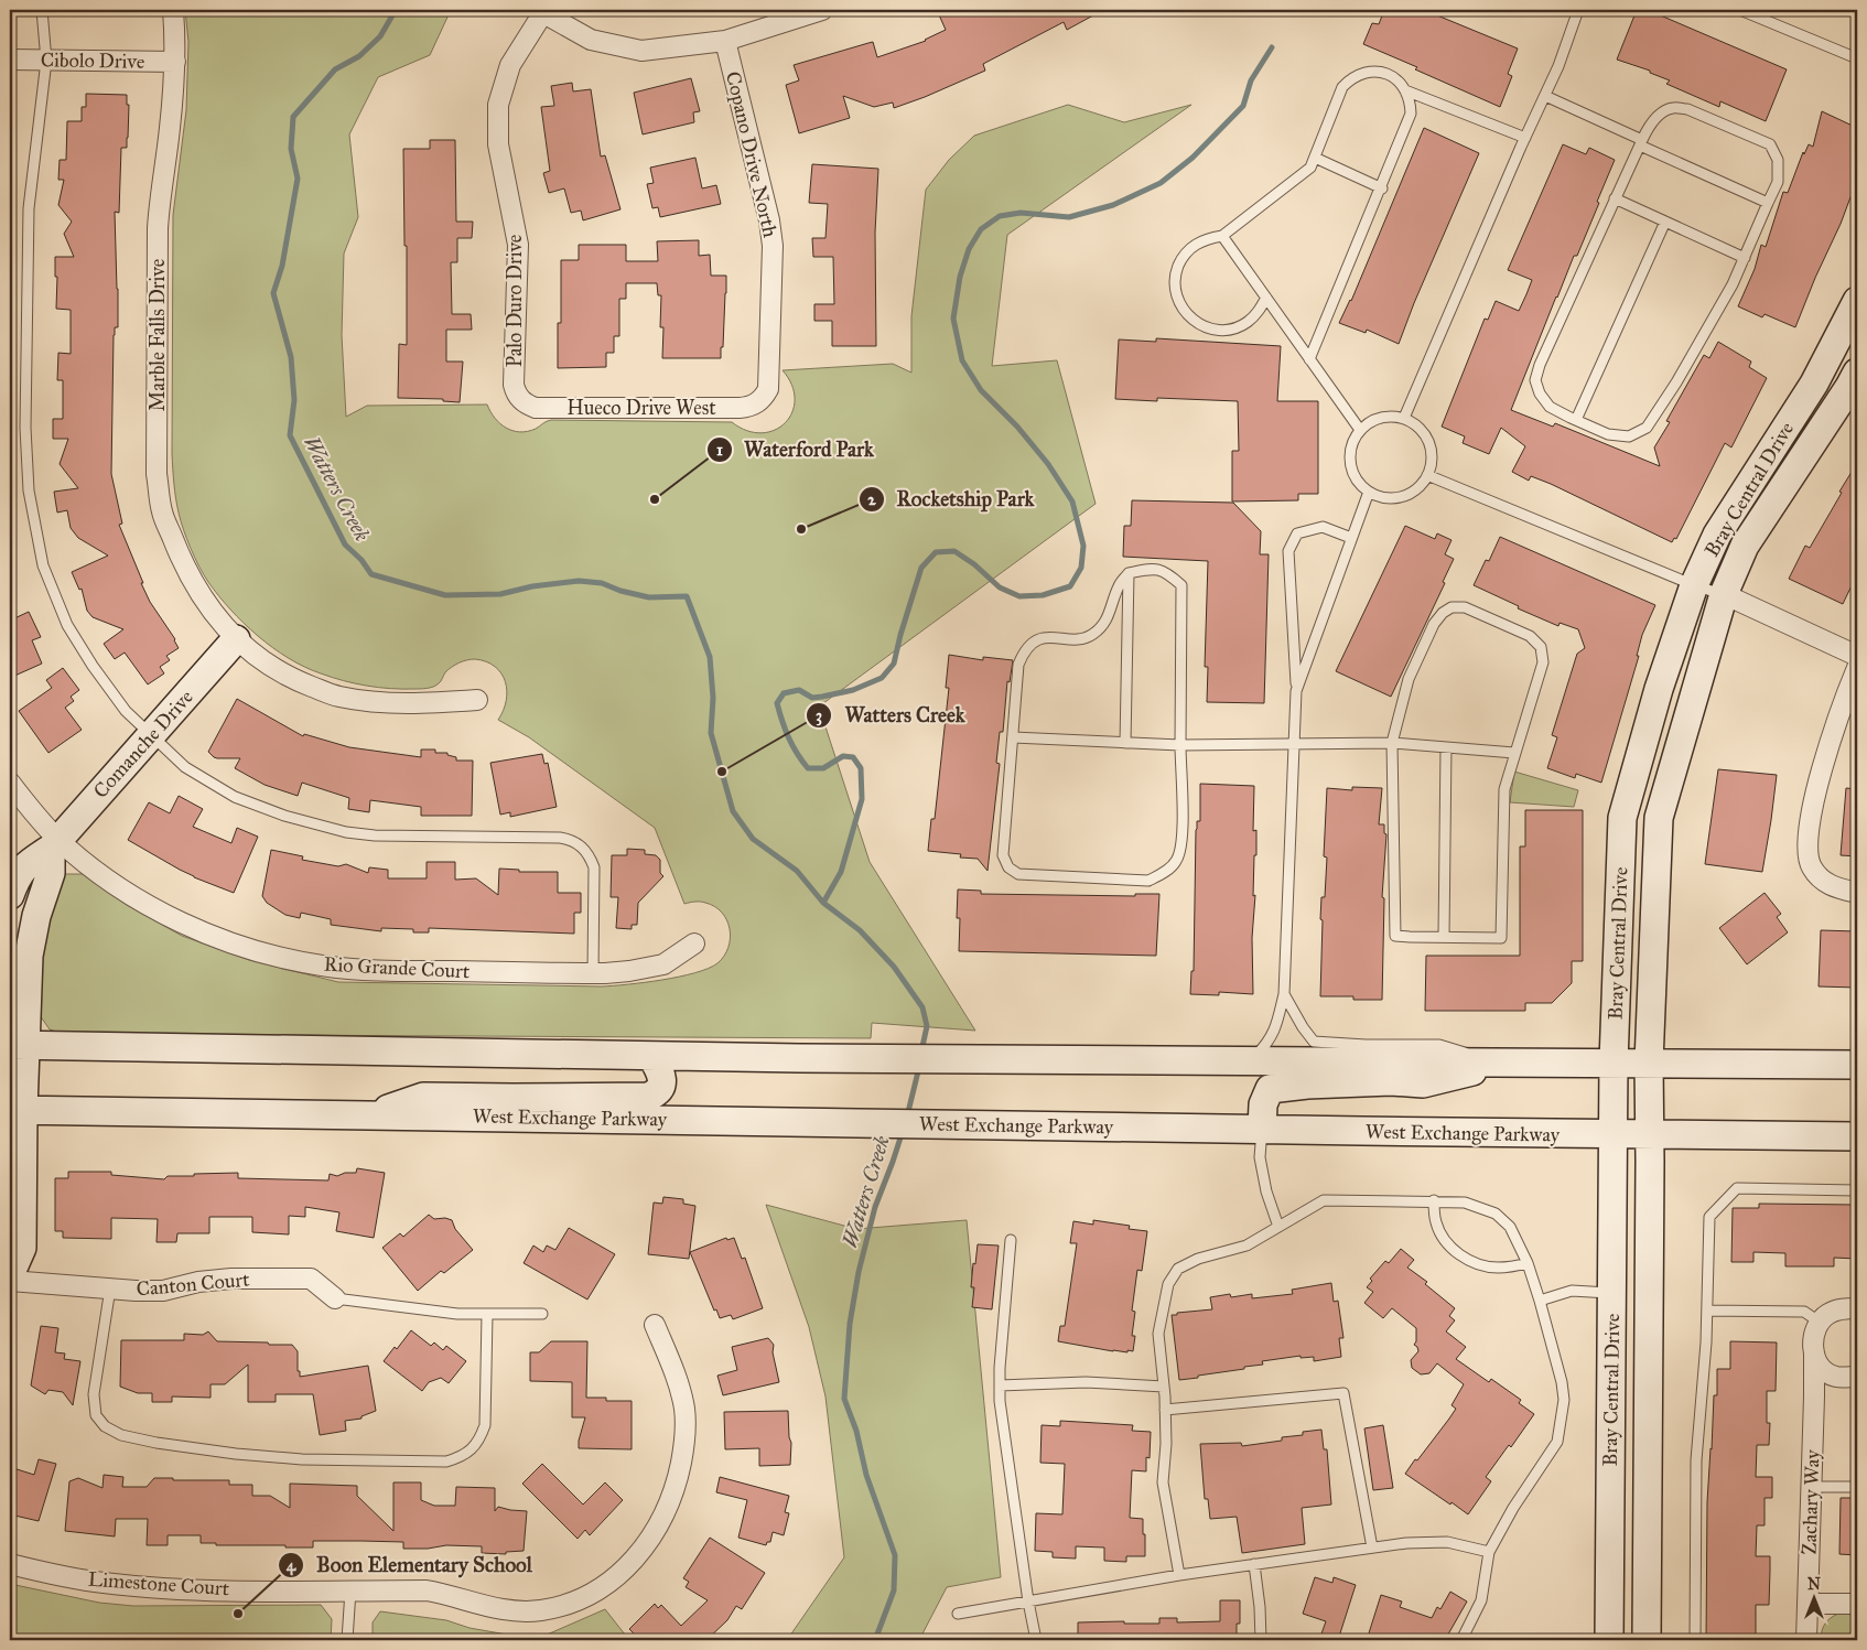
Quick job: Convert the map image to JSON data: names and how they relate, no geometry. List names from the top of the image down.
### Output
{
  "streets": {
    "main road": ["Bray Central Drive", "Comanche Drive", "West Exchange Parkway"],
    "street": [
      "Cibolo Drive",
      "Copano Drive North",
      "Palo Duro Drive",
      "Marble Falls Drive",
      "Hueco Drive West",
      "Rio Grande Court",
      "Canton Court",
      "Zachary Way",
      "Limestone Court"
    ]
  },
  "crossings": [
    ["Cibolo Drive", "Marble Falls Drive"],
    ["Copano Drive North", "Hueco Drive West"],
    ["Palo Duro Drive", "Hueco Drive West"],
    ["Marble Falls Drive", "Comanche Drive"],
    ["Bray Central Drive", "West Exchange Parkway"],
    ["Comanche Drive", "Rio Grande Court"]
  ],
  "water": ["Watters Creek"],
  "places": [
    "Waterford Park",
    "Rocketship Park",
    "Watters Creek",
    "Boon Elementary School"
  ],
  "north": "top"
}
